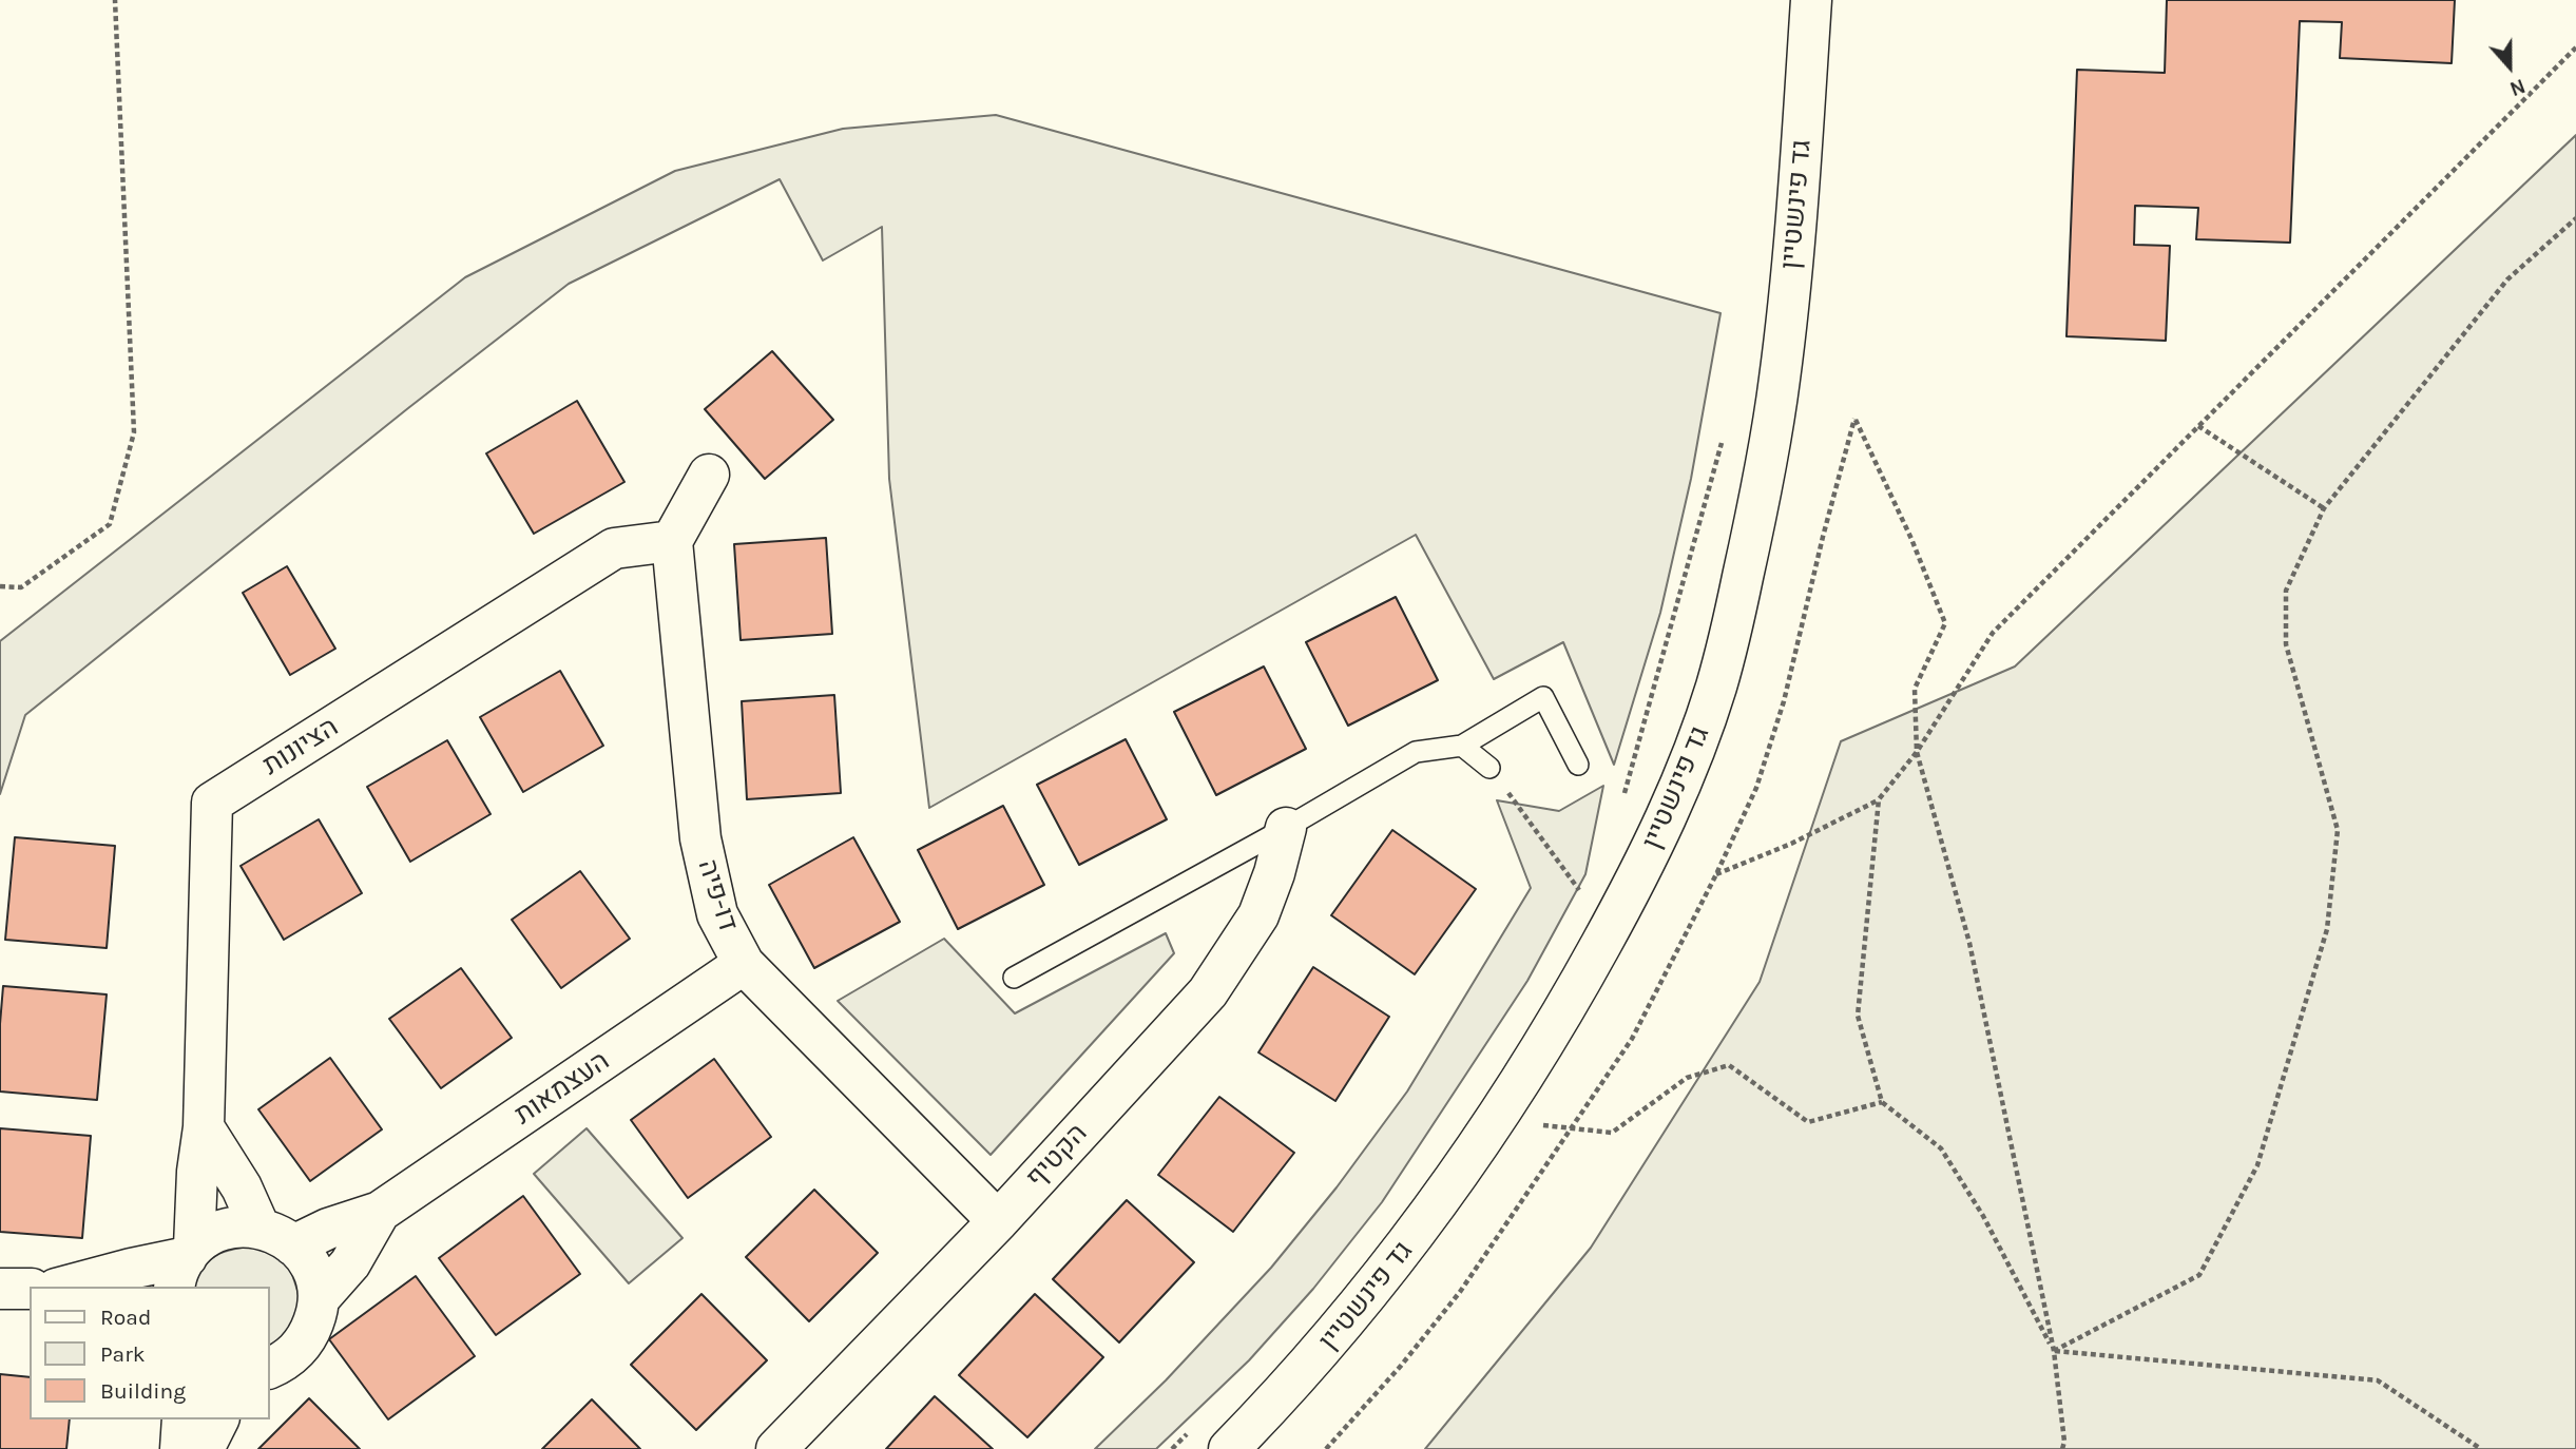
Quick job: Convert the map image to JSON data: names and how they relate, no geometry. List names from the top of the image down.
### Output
{
  "streets": {
    "street": [
      "גד פינשטיין",
      "הציונות",
      "דו-פיה",
      "העצמאות",
      "הקטיף"
    ]
  },
  "crossings": [
    ["הציונות", "דו-פיה"],
    ["דו-פיה", "העצמאות"],
    ["דו-פיה", "הקטיף"]
  ],
  "legend": ["Road", "Park", "Building"],
  "north": "bottom"
}
